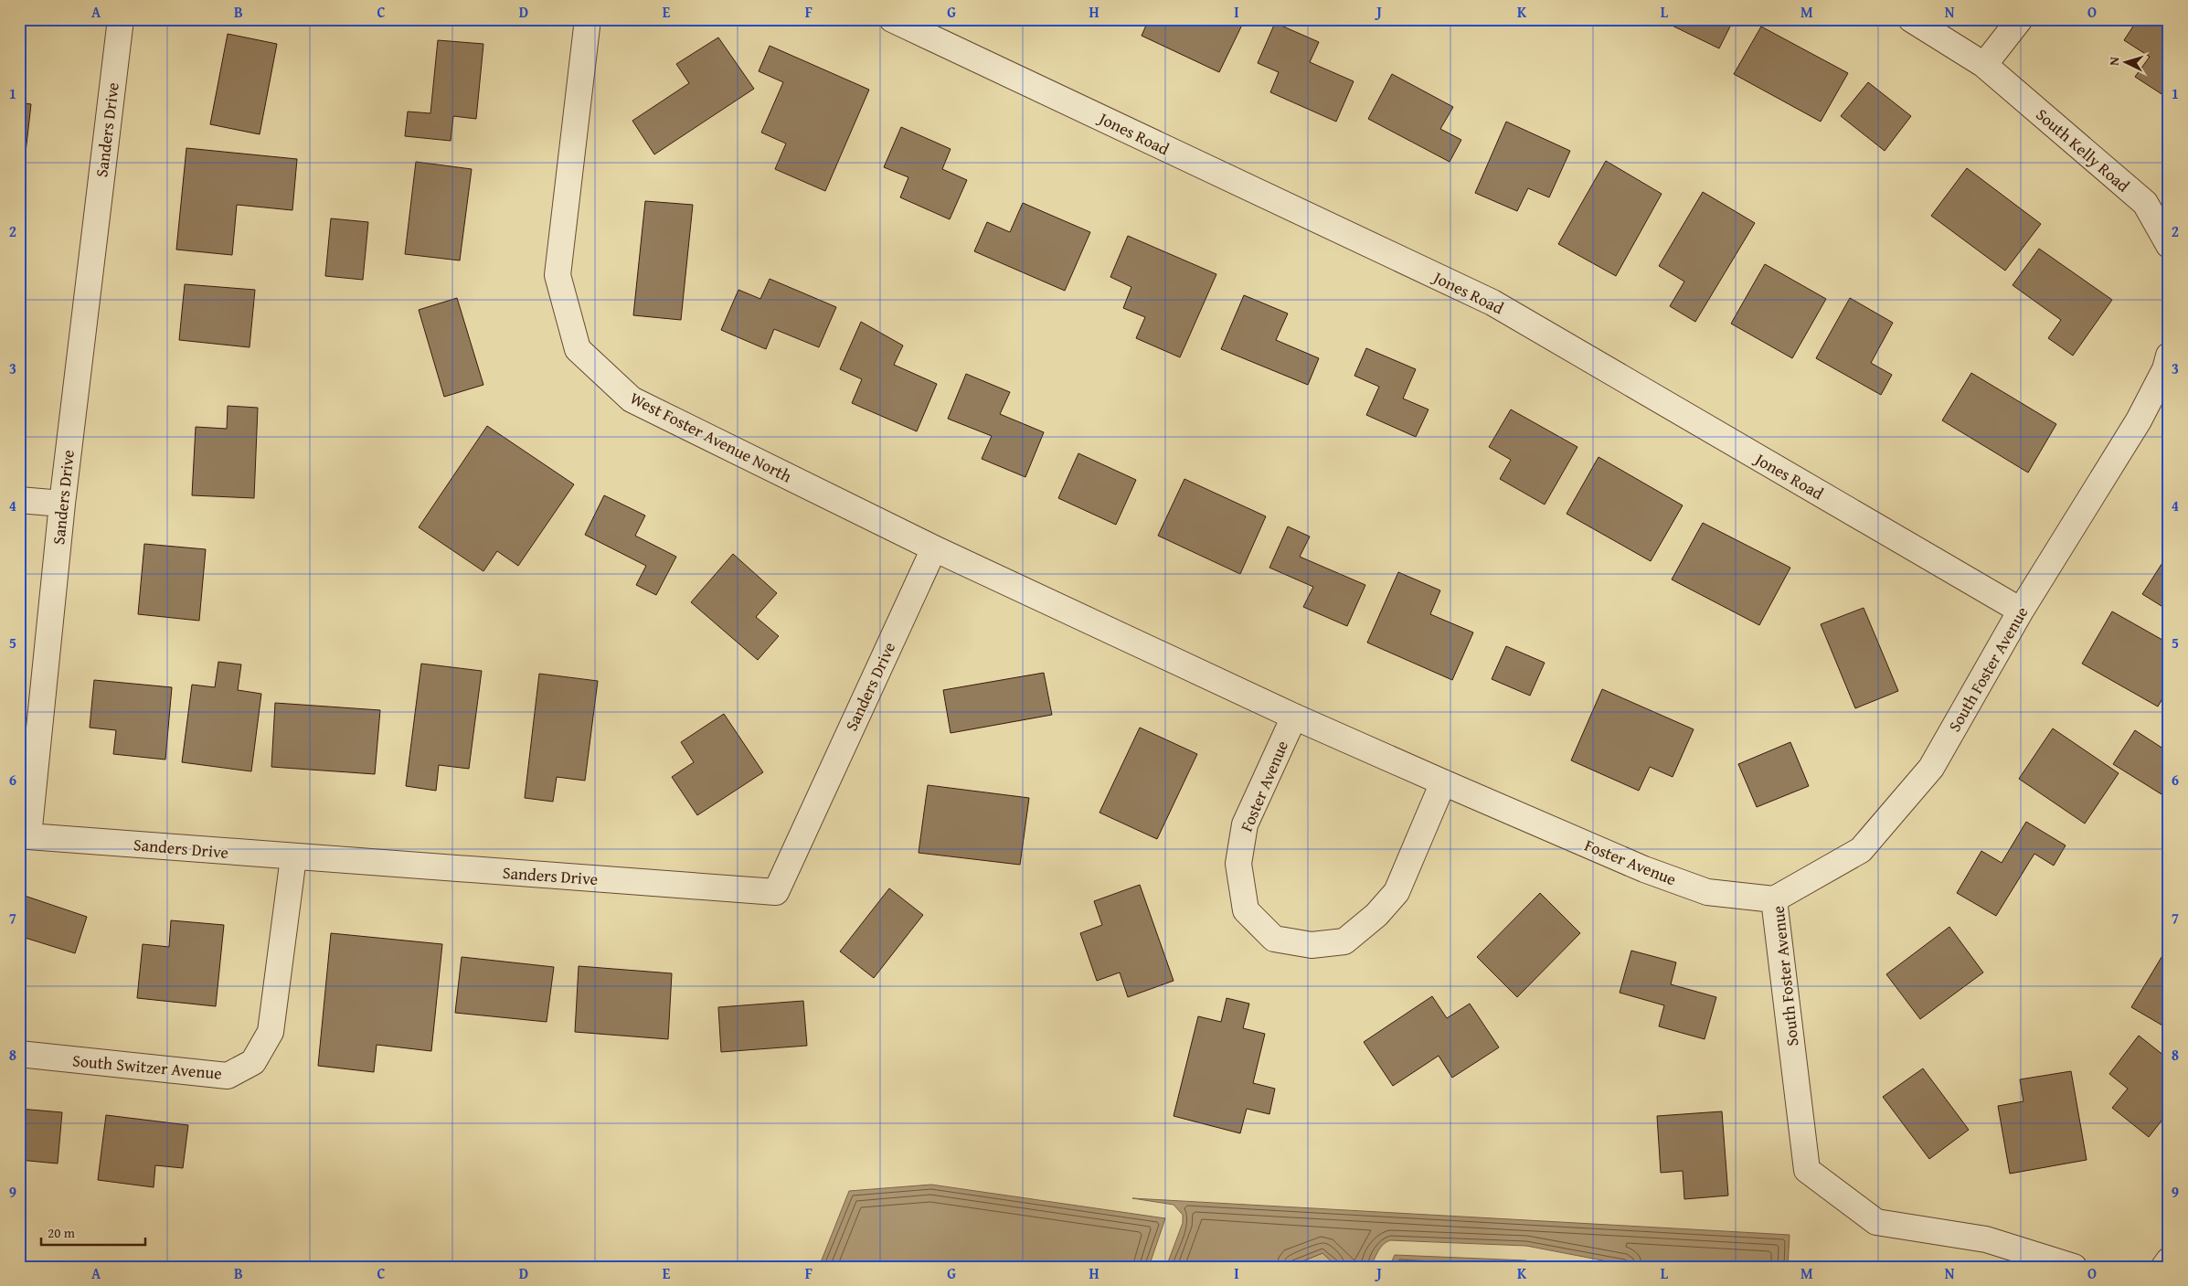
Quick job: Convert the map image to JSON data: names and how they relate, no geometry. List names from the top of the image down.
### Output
{
  "streets": {
    "street": [
      "Sanders Drive",
      "Jones Road",
      "South Kelly Road",
      "West Foster Avenue North",
      "South Foster Avenue",
      "Foster Avenue",
      "South Switzer Avenue"
    ]
  },
  "crossings": [
    ["Sanders Drive", "West Foster Avenue North"],
    ["Sanders Drive", "Foster Avenue"],
    ["Sanders Drive", "South Switzer Avenue"],
    ["Jones Road", "South Foster Avenue"],
    ["West Foster Avenue North", "Foster Avenue"],
    ["South Foster Avenue", "Foster Avenue"]
  ],
  "scale_bar": "20 m",
  "north": "left",
  "grid": {
    "columns": [
      "A",
      "B",
      "C",
      "D",
      "E",
      "F",
      "G",
      "H",
      "I",
      "J",
      "K",
      "L",
      "M",
      "N",
      "O"
    ],
    "rows": [
      "1",
      "2",
      "3",
      "4",
      "5",
      "6",
      "7",
      "8",
      "9"
    ]
  }
}
